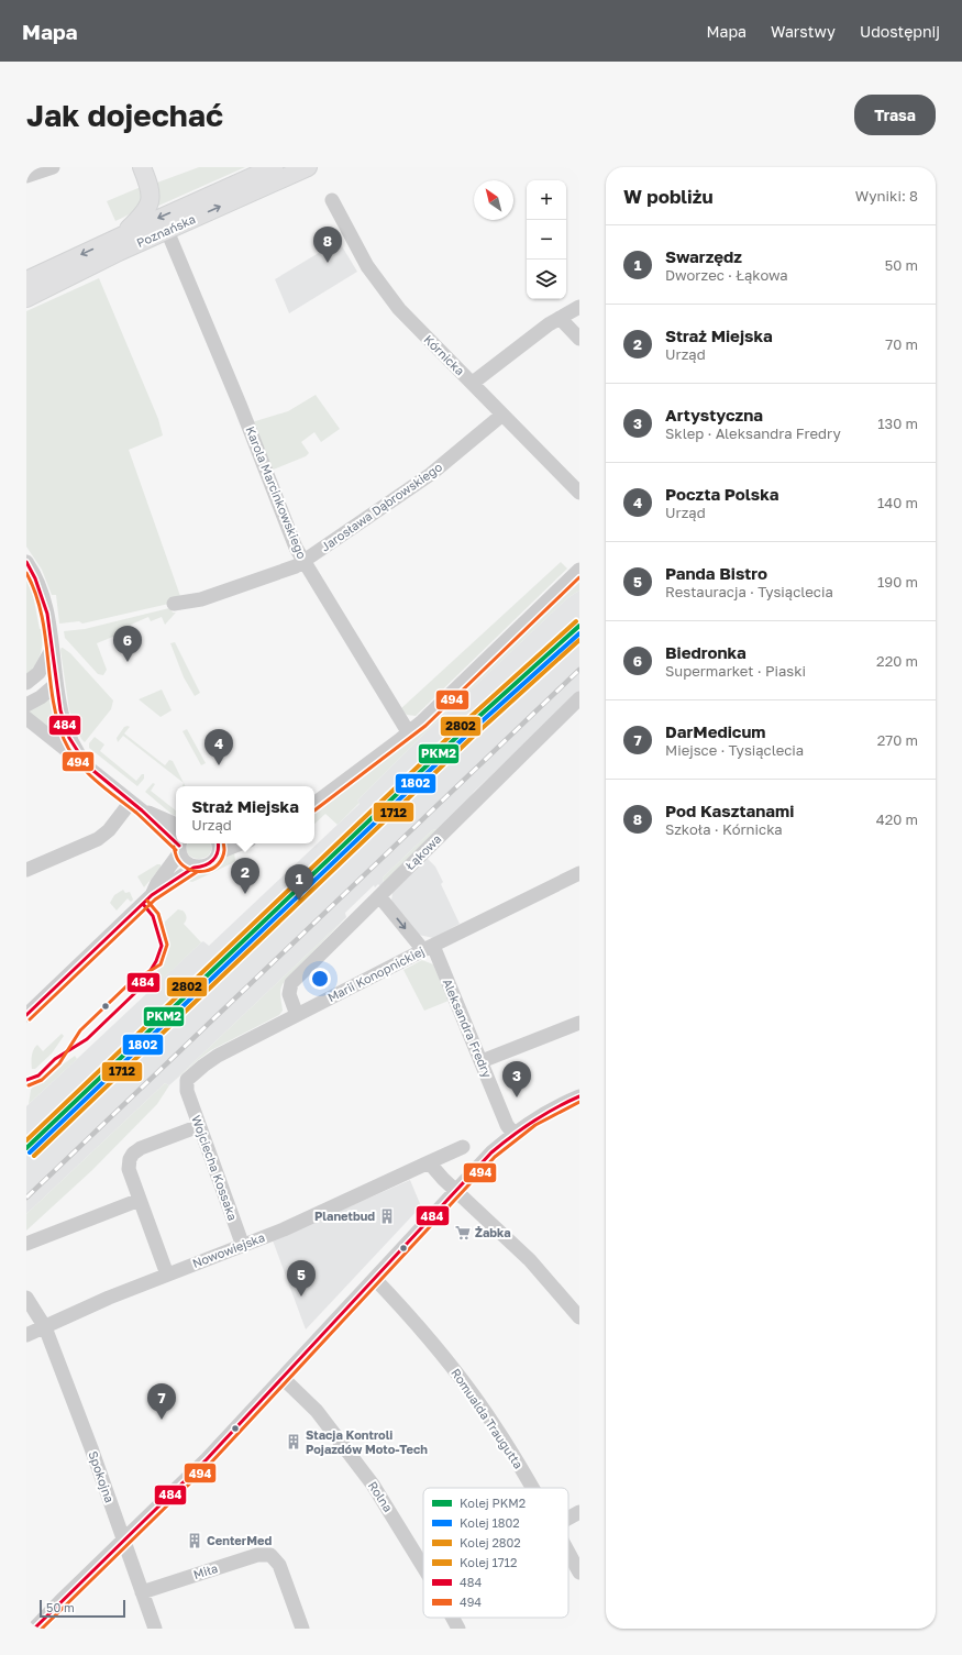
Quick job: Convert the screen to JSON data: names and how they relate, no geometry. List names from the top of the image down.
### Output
{
  "streets": {
    "main road": ["Poznańska"],
    "street": [
      "Kórnicka",
      "Karola Marcinkowskiego",
      "Jarosława Dąbrowskiego",
      "Łąkowa",
      "Marii Konopnickiej",
      "Aleksandra Fredry",
      "Wojciecha Kossaka",
      "Nowowiejska",
      "Romualda Traugutta",
      "Spokojna",
      "Rolna",
      "Miła"
    ]
  },
  "crossings": [
    ["Kórnicka", "Jarosława Dąbrowskiego"],
    ["Karola Marcinkowskiego", "Jarosława Dąbrowskiego"],
    ["Łąkowa", "Marii Konopnickiej"],
    ["Łąkowa", "Aleksandra Fredry"],
    ["Marii Konopnickiej", "Aleksandra Fredry"],
    ["Marii Konopnickiej", "Wojciecha Kossaka"],
    ["Wojciecha Kossaka", "Nowowiejska"],
    ["Nowowiejska", "Spokojna"],
    ["Spokojna", "Miła"]
  ],
  "places": {
    "building": ["Planetbud", "Stacja Kontroli Pojazdów Moto-Tech", "CenterMed"],
    "supermarket": ["Żabka"]
  },
  "lines": [
    "transit line 484",
    "transit line 494",
    "rail line 2802",
    "rail line PKM2",
    "rail line 1802",
    "rail line 1712"
  ],
  "legend": [
    "Kolej PKM2",
    "Kolej 1802",
    "Kolej 2802",
    "Kolej 1712",
    "484",
    "494"
  ],
  "scale_bar": "50 m",
  "north": "top left",
  "page": {
    "header": "Mapa",
    "nav": ["Mapa", "Warstwy", "Udostępnij"],
    "buttons": "Trasa",
    "title": "Jak dojechać",
    "heading": ["W pobliżu", "Wyniki: 8"],
    "map_buttons": ["+", "−"],
    "list": [
      {
        "mark": "1",
        "name": "Swarzędz",
        "note": "Dworzec · Łąkowa",
        "value": "50 m"
      },
      {
        "mark": "2",
        "name": "Straż Miejska",
        "note": "Urząd",
        "value": "70 m"
      },
      {
        "mark": "3",
        "name": "Artystyczna",
        "note": "Sklep · Aleksandra Fredry",
        "value": "130 m"
      },
      {
        "mark": "4",
        "name": "Poczta Polska",
        "note": "Urząd",
        "value": "140 m"
      },
      {
        "mark": "5",
        "name": "Panda Bistro",
        "note": "Restauracja · Tysiąclecia",
        "value": "190 m"
      },
      {
        "mark": "6",
        "name": "Biedronka",
        "note": "Supermarket · Piaski",
        "value": "220 m"
      },
      {
        "mark": "7",
        "name": "DarMedicum",
        "note": "Miejsce · Tysiąclecia",
        "value": "270 m"
      },
      {
        "mark": "8",
        "name": "Pod Kasztanami",
        "note": "Szkoła · Kórnicka",
        "value": "420 m"
      }
    ],
    "pins": [
      "8",
      "6",
      "4",
      "2",
      "1",
      "3",
      "5",
      "7"
    ],
    "popup": ["Straż Miejska", "Urząd"],
    "scale": "50 m"
  }
}
